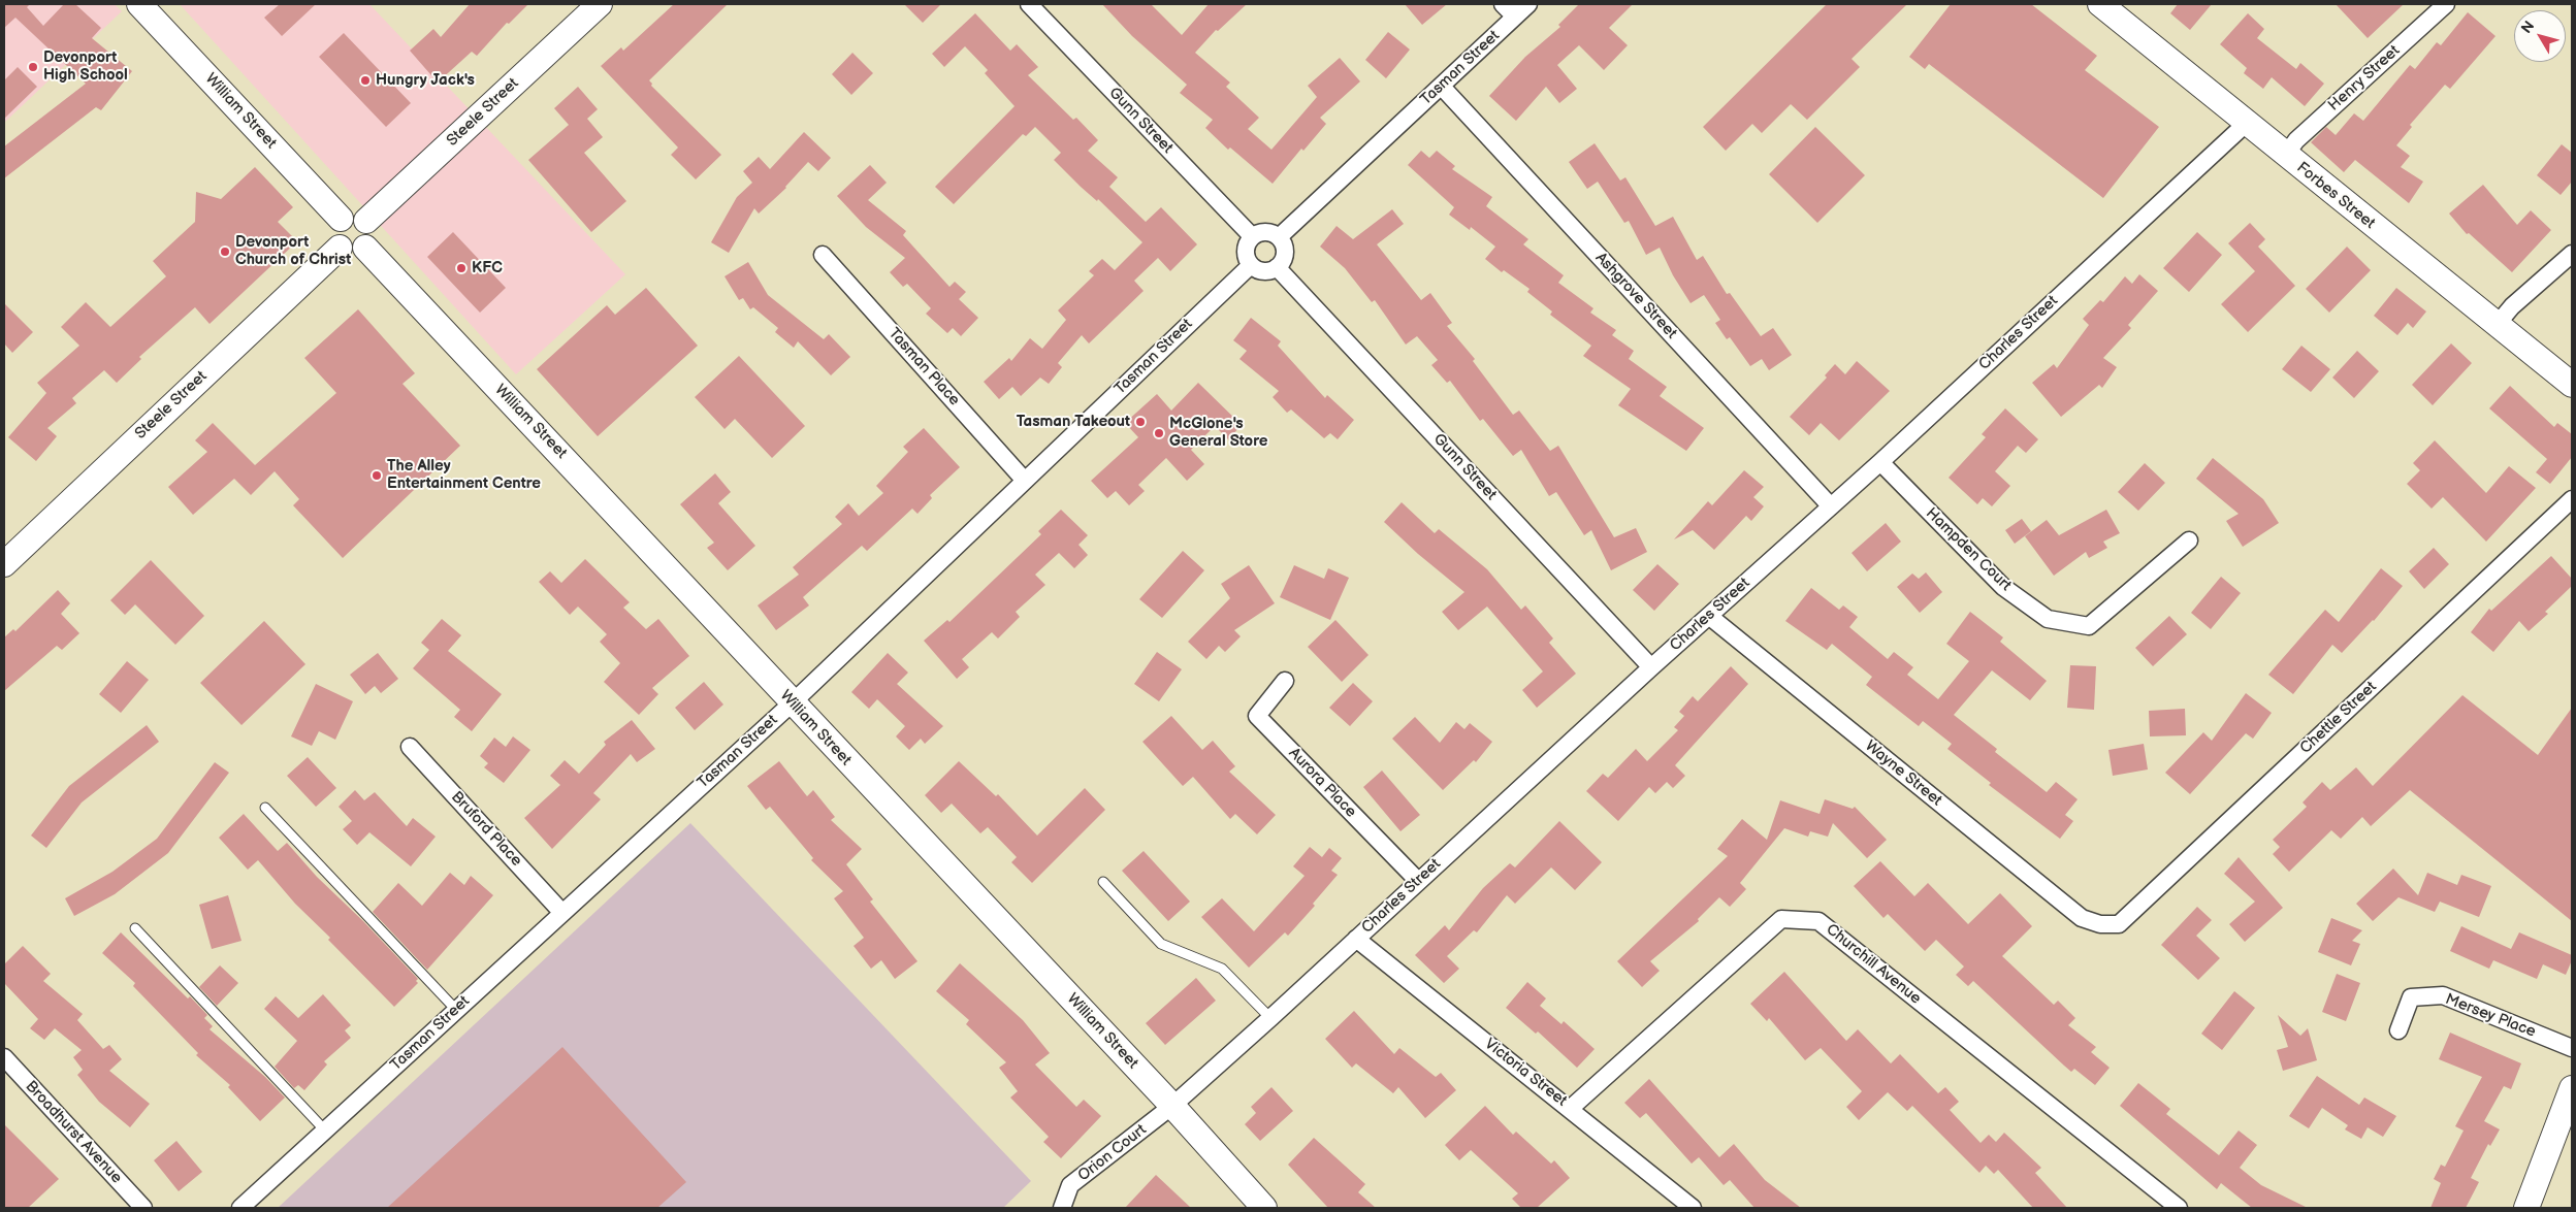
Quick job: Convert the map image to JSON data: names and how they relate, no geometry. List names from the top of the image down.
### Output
{
  "streets": {
    "main road": ["William Street", "Steele Street", "Forbes Street"],
    "street": [
      "Tasman Street",
      "Henry Street",
      "Gunn Street",
      "Ashgrove Street",
      "Charles Street",
      "Tasman Place",
      "Hampden Court",
      "Chettle Street",
      "Wayne Street",
      "Aurora Place",
      "Bruford Place",
      "Churchill Avenue",
      "Mersey Place",
      "Victoria Street",
      "Broadhurst Avenue",
      "Orion Court"
    ]
  },
  "crossings": [
    ["Tasman Street", "William Street"],
    ["Tasman Street", "Gunn Street"],
    ["Tasman Street", "Ashgrove Street"],
    ["Tasman Street", "Tasman Place"],
    ["Tasman Street", "Bruford Place"],
    ["Henry Street", "Forbes Street"],
    ["William Street", "Steele Street"],
    ["William Street", "Charles Street"],
    ["William Street", "Orion Court"],
    ["Gunn Street", "Charles Street"],
    ["Forbes Street", "Charles Street"],
    ["Ashgrove Street", "Charles Street"],
    ["Charles Street", "Hampden Court"],
    ["Charles Street", "Wayne Street"],
    ["Charles Street", "Aurora Place"],
    ["Charles Street", "Victoria Street"],
    ["Charles Street", "Orion Court"],
    ["Chettle Street", "Wayne Street"],
    ["Churchill Avenue", "Victoria Street"]
  ],
  "places": [
    "Devonport High School",
    "Hungry Jack's",
    "Devonport Church of Christ",
    "KFC",
    "Tasman Takeout",
    "McGlone's General Store",
    "The Alley Entertainment Centre"
  ],
  "north": "top left"
}
